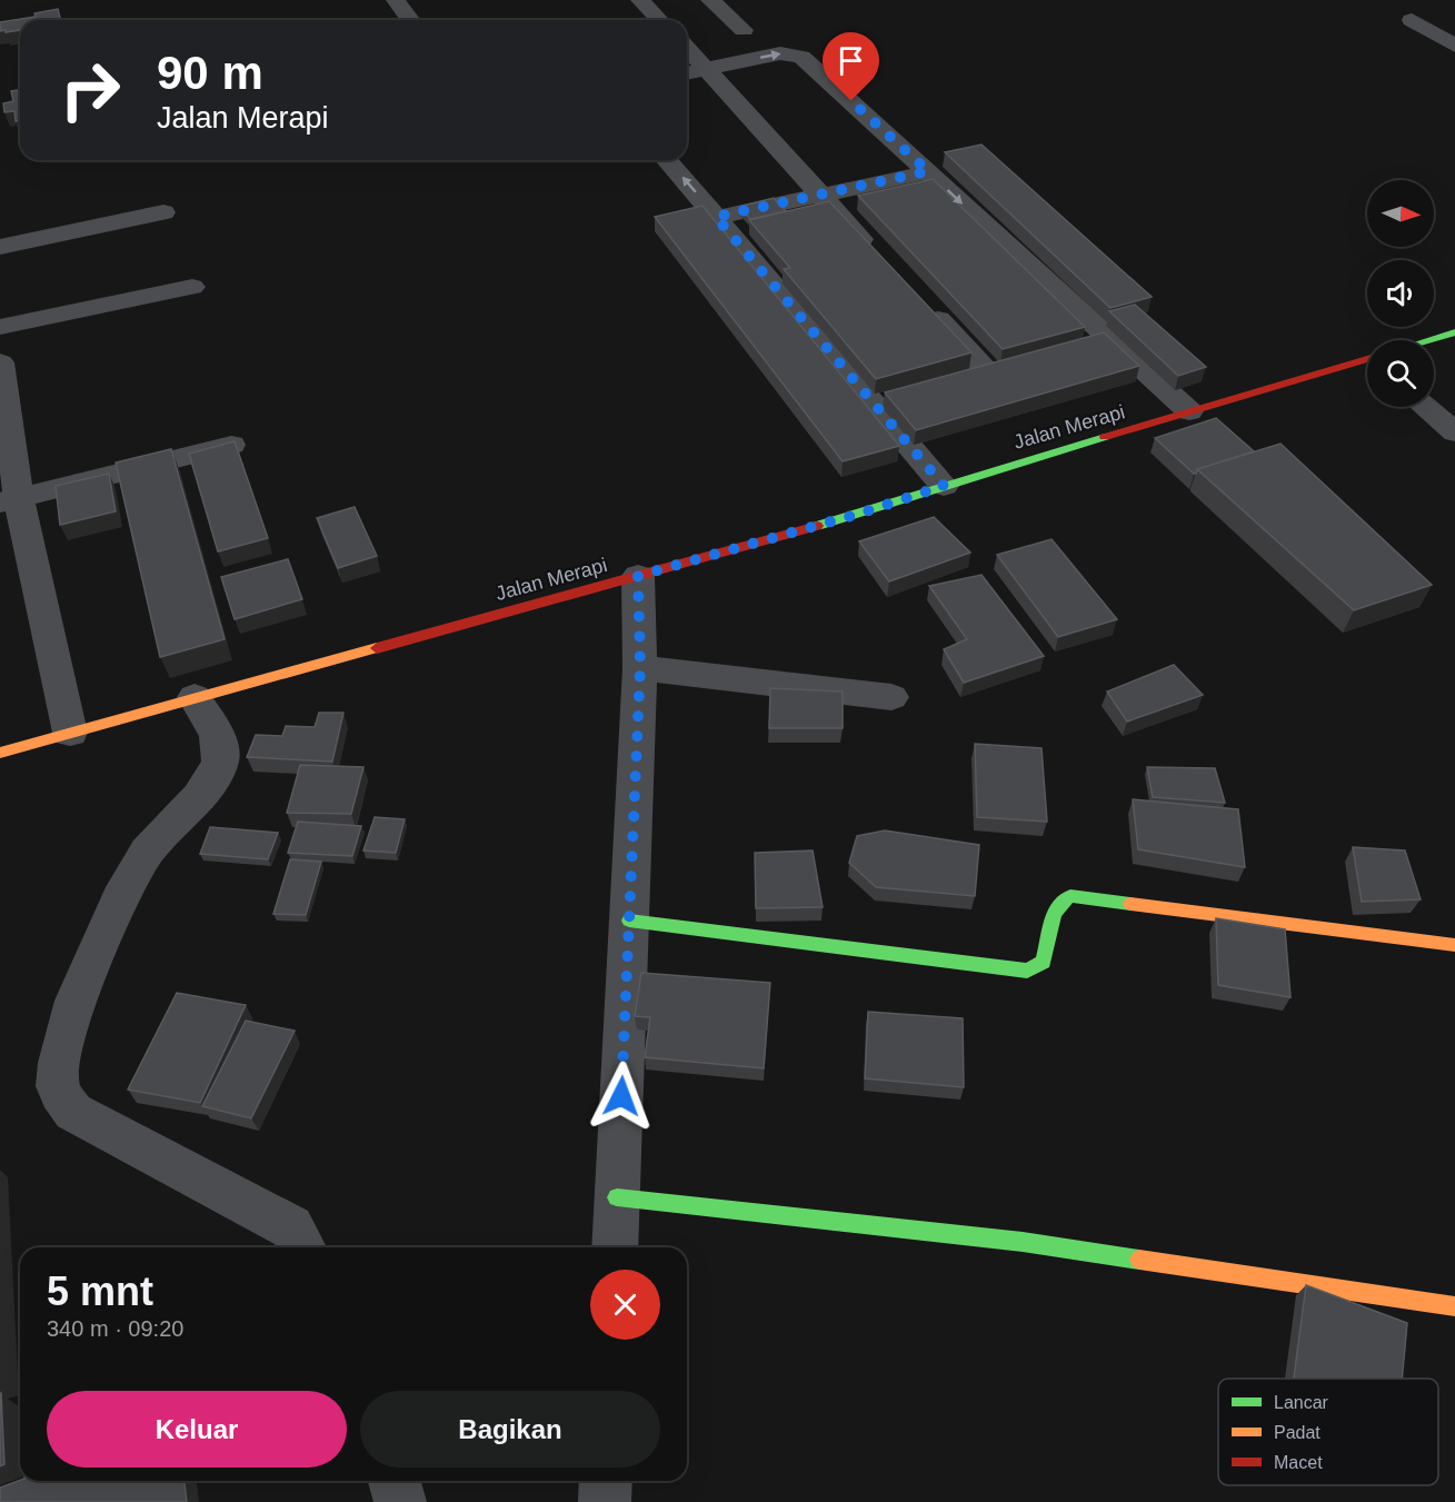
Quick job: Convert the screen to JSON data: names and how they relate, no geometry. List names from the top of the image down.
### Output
{
  "streets": {
    "street": ["Jalan Merapi"]
  },
  "legend": ["Lancar", "Padat", "Macet"],
  "north": "right",
  "page": {
    "turn": ["90 m", "Jalan Merapi"],
    "heading": ["5 mnt", "340 m · 09:20"],
    "buttons": ["Keluar", "Bagikan"]
  }
}
